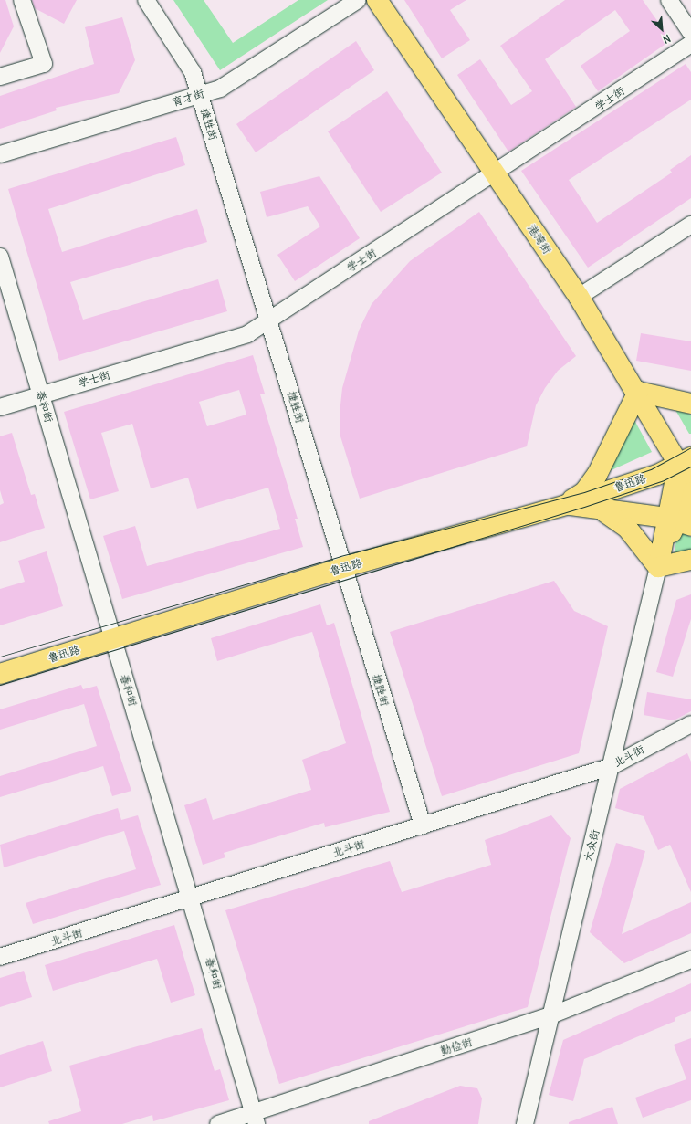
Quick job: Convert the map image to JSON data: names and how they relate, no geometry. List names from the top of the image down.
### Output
{
  "streets": {
    "main road": ["港湾街", "鲁迅路"],
    "street": [
      "育才街",
      "学士街",
      "捷胜街",
      "春和街",
      "北斗街",
      "大众街",
      "勤俭街"
    ]
  },
  "crossings": [
    ["育才街", "捷胜街"],
    ["学士街", "捷胜街"],
    ["学士街", "港湾街"],
    ["学士街", "春和街"],
    ["捷胜街", "鲁迅路"],
    ["捷胜街", "北斗街"],
    ["港湾街", "鲁迅路"],
    ["春和街", "鲁迅路"],
    ["春和街", "北斗街"],
    ["春和街", "勤俭街"],
    ["北斗街", "大众街"],
    ["大众街", "勤俭街"]
  ],
  "north": "bottom right"
}
